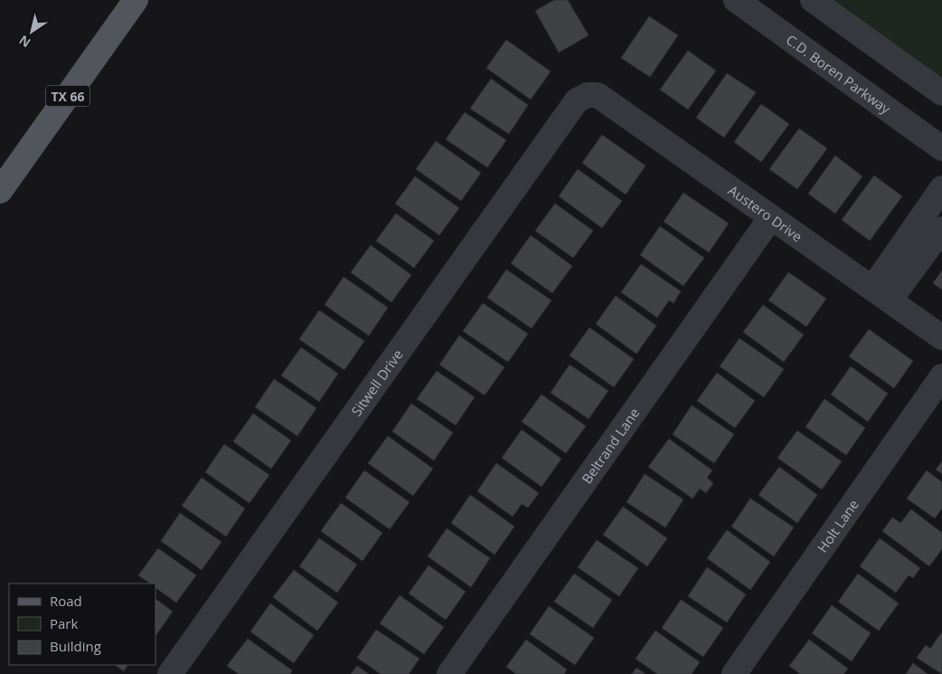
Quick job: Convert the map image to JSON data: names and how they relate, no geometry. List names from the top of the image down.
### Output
{
  "streets": {
    "main road": ["TX 66"],
    "street": [
      "C.D. Boren Parkway",
      "Austero Drive",
      "Sitwell Drive",
      "Beltrand Lane",
      "Holt Lane"
    ]
  },
  "crossings": [
    ["Austero Drive", "Sitwell Drive"],
    ["Austero Drive", "Beltrand Lane"]
  ],
  "legend": ["Road", "Park", "Building"],
  "north": "bottom left"
}
